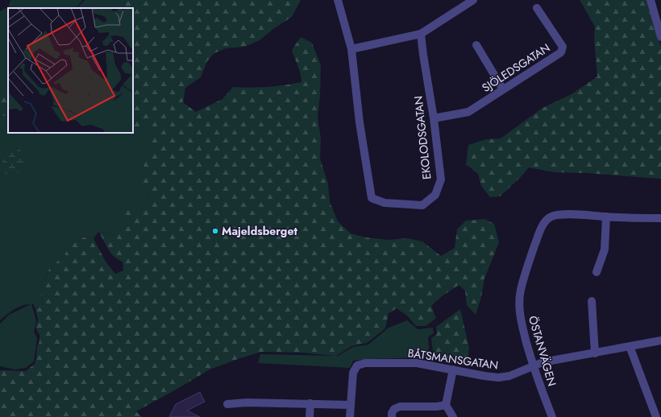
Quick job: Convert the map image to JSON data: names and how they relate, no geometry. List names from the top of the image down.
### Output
{
  "streets": {
    "street": [
      "SJÖLEDSGATAN",
      "EKOLODSGATAN",
      "ÖSTANVÄGEN",
      "BÅTSMANSGATAN"
    ]
  },
  "crossings": [
    ["SJÖLEDSGATAN", "EKOLODSGATAN"],
    ["ÖSTANVÄGEN", "BÅTSMANSGATAN"]
  ],
  "places": ["Majeldsberget"]
}
